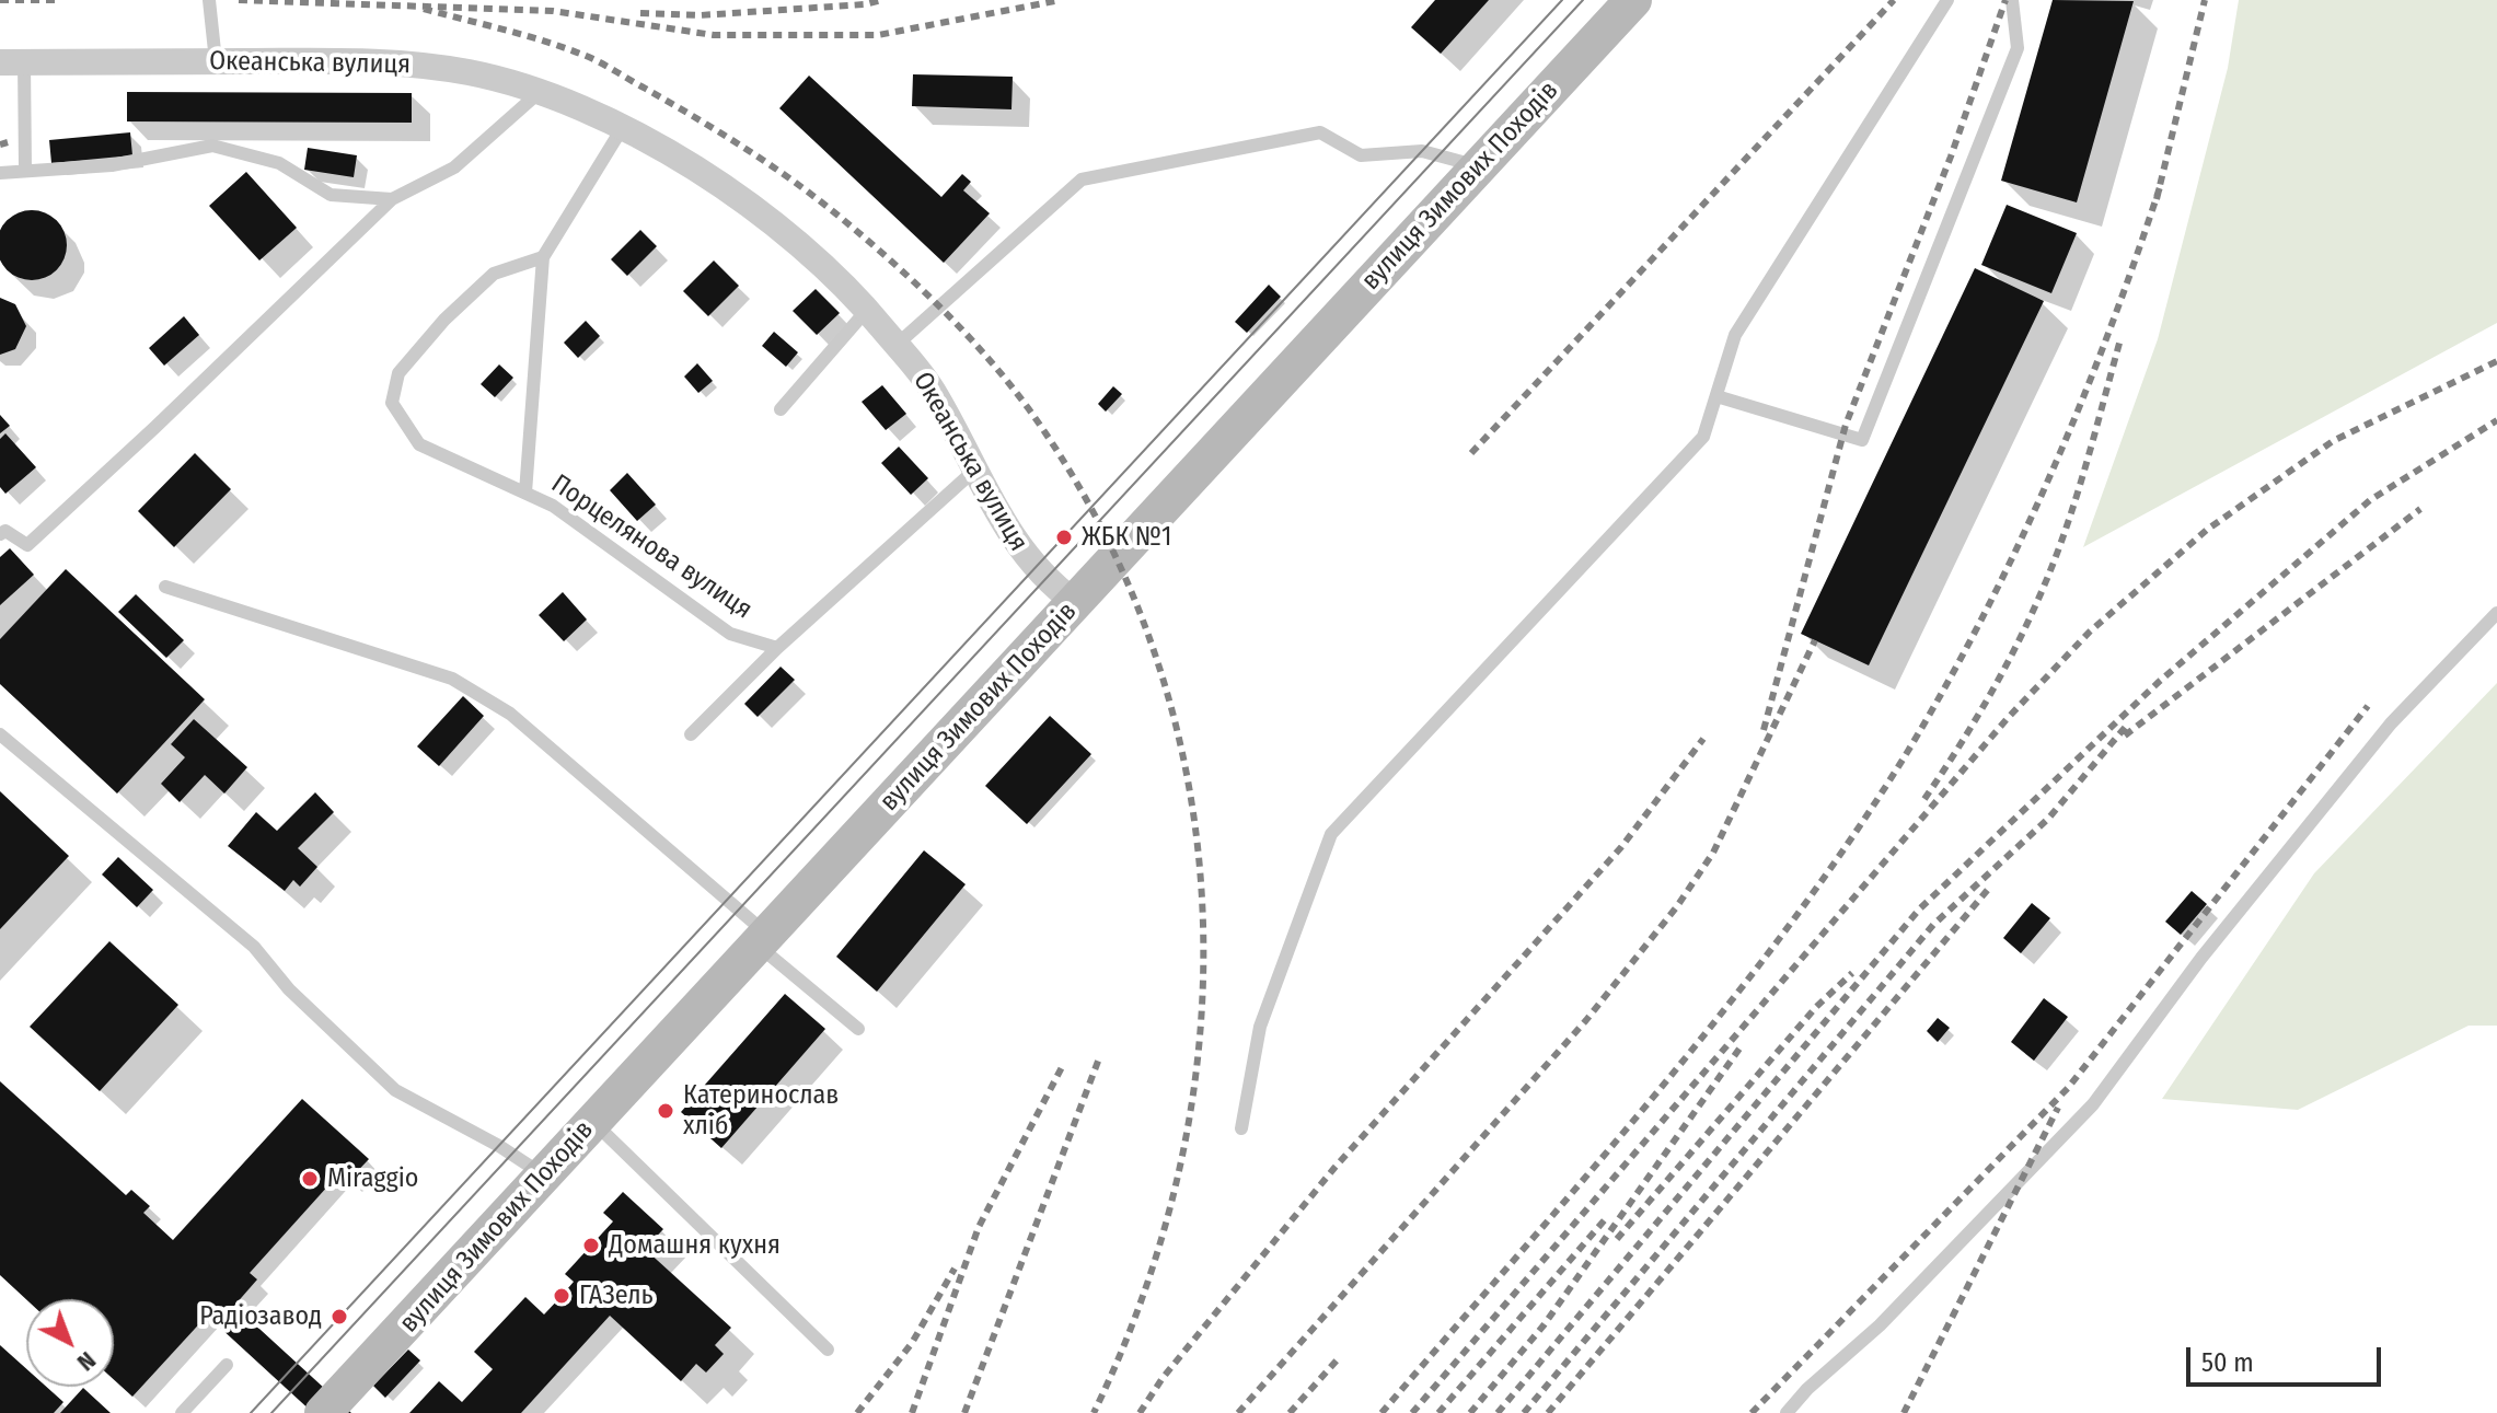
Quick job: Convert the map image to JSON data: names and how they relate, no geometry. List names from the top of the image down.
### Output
{
  "streets": {
    "main road": ["вулиця Зимових Походів"],
    "street": ["Океанська вулиця"],
    "lane": ["Порцелянова вулиця"]
  },
  "crossings": [
    ["Океанська вулиця", "вулиця Зимових Походів"]
  ],
  "places": [
    "ЖБК №1",
    "Катеринослав хліб",
    "Miraggio",
    "Домашня кухня",
    "ГАЗель",
    "Радіозавод"
  ],
  "scale_bar": "50 m",
  "north": "bottom right"
}
